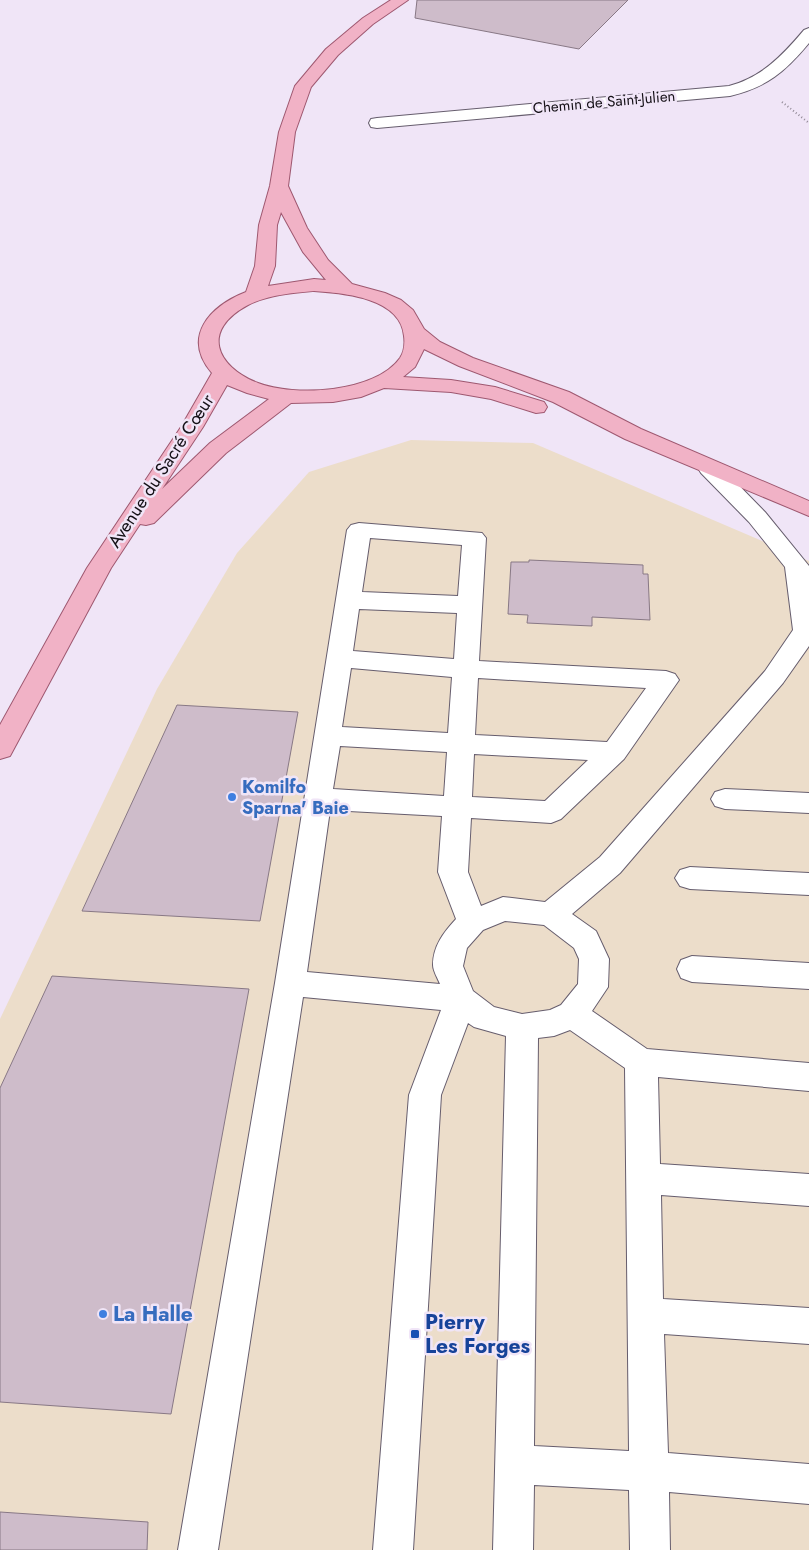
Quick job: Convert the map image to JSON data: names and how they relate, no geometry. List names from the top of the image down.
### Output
{
  "streets": {
    "main road": ["Avenue du Sacré Cœur"],
    "street": ["Chemin de Saint-Julien"]
  },
  "places": {
    "other": ["Komilfo Sparna' Baie", "La Halle"],
    "transit": ["Pierry Les Forges"]
  }
}
